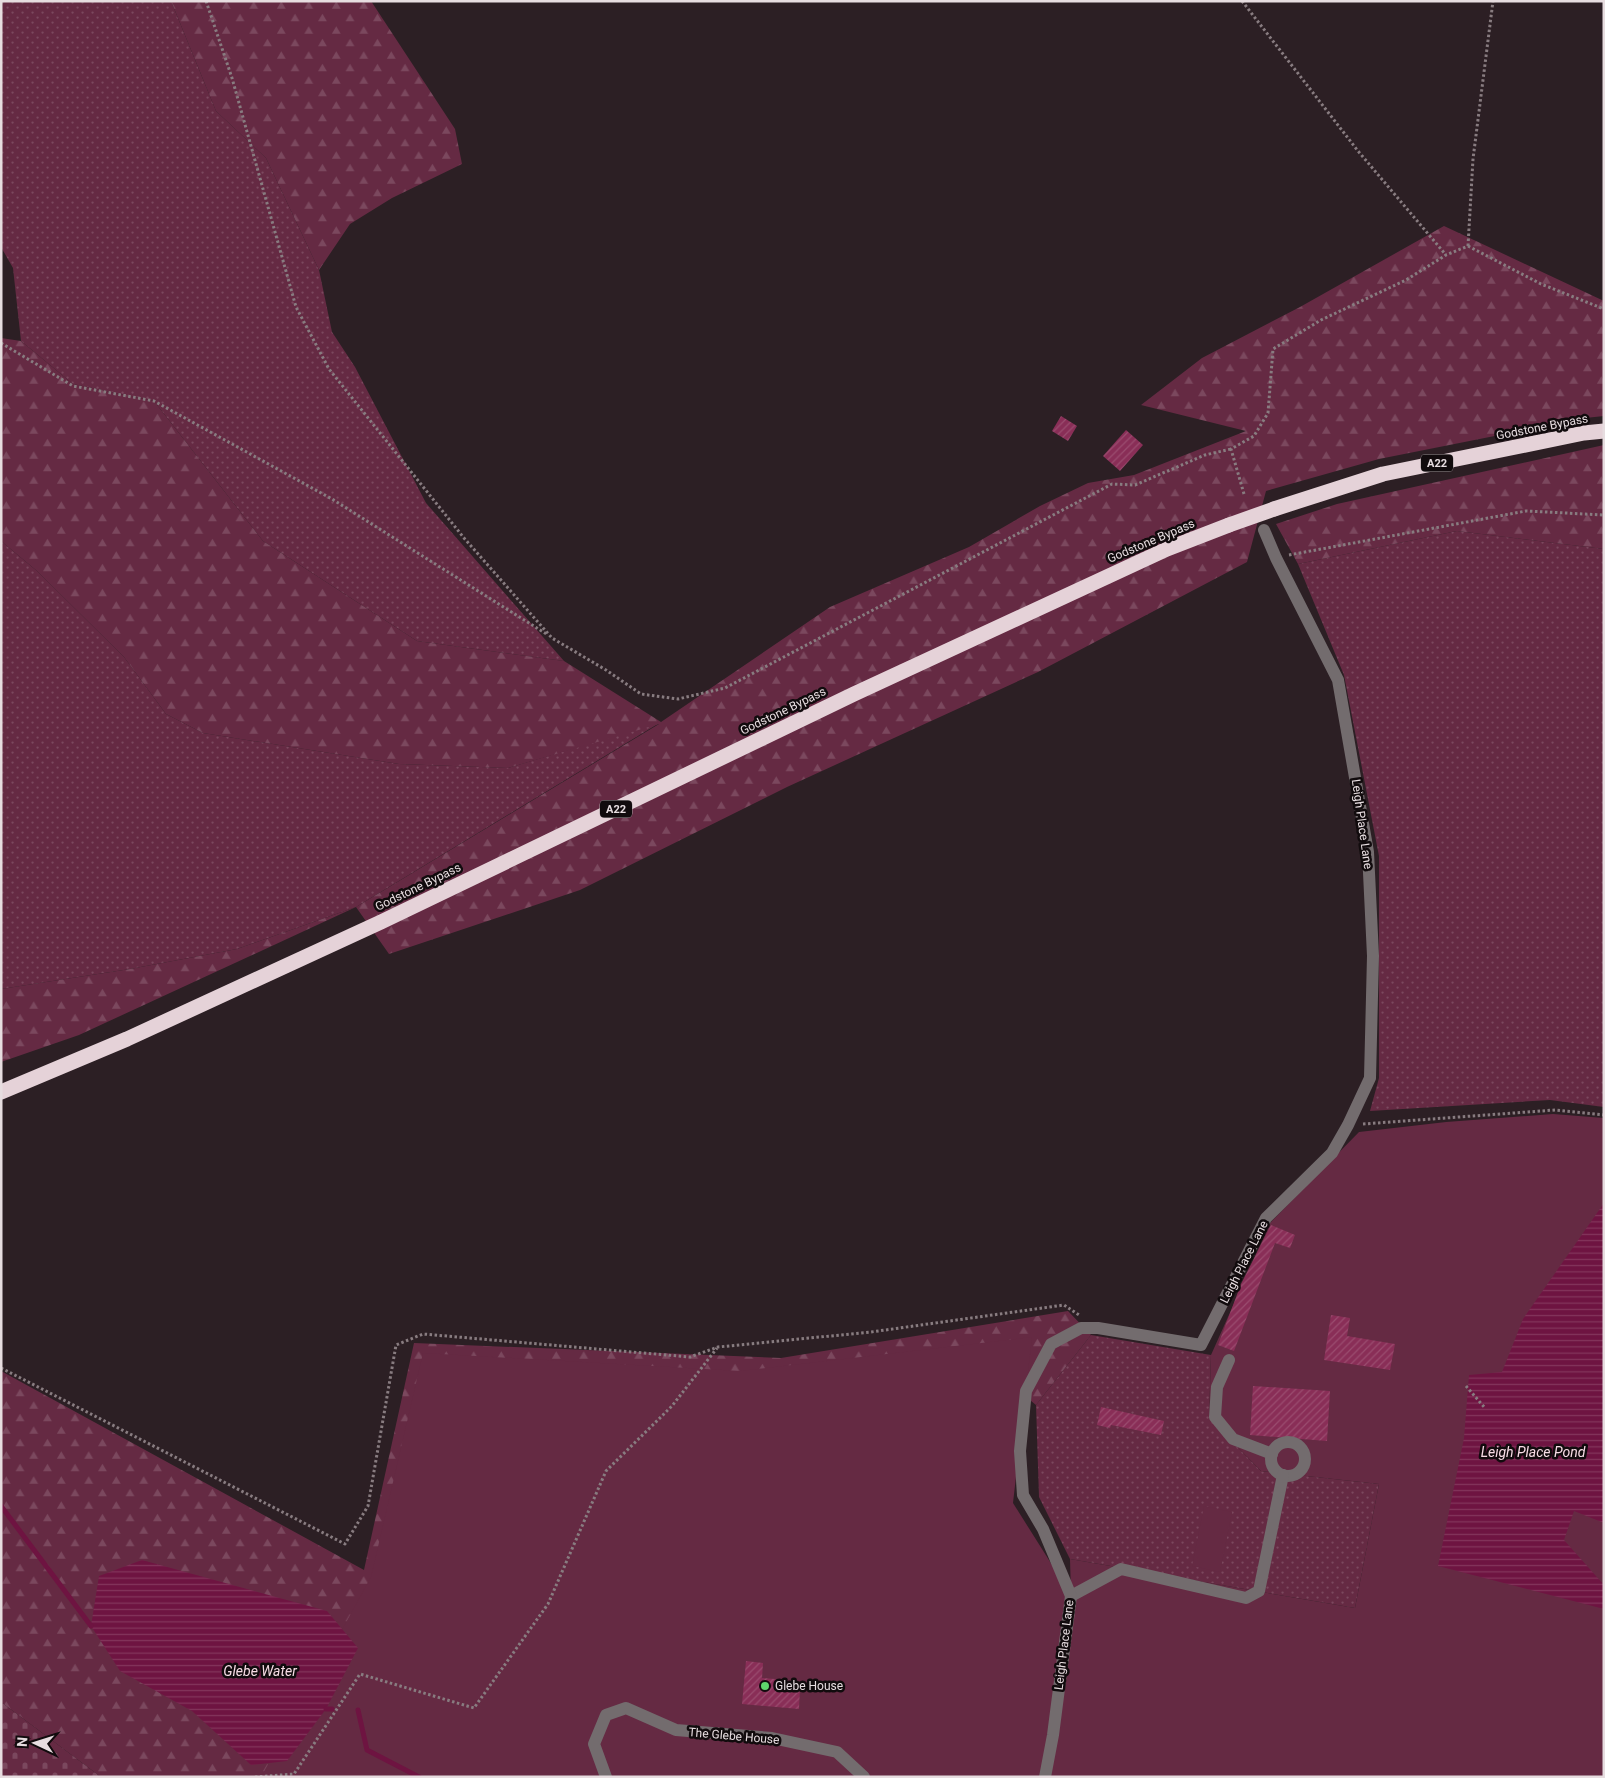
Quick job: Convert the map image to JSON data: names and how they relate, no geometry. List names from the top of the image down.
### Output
{
  "streets": {
    "highway": ["Godstone Bypass", "A22"],
    "lane": ["Leigh Place Lane", "The Glebe House"]
  },
  "water": ["Leigh Place Pond", "Glebe Water"],
  "places": ["Glebe House"],
  "north": "left"
}
